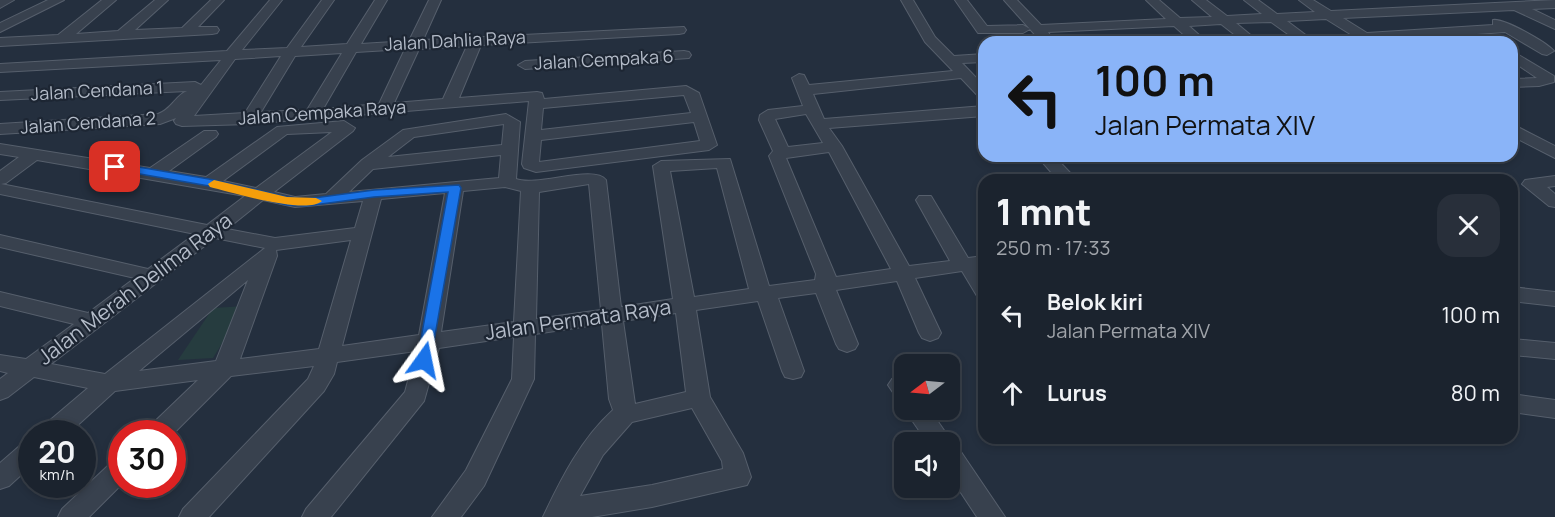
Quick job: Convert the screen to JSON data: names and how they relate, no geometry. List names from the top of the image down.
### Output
{
  "streets": {
    "street": [
      "Jalan Dahlia Raya",
      "Jalan Cempaka 6",
      "Jalan Cendana 1",
      "Jalan Cempaka Raya",
      "Jalan Cendana 2",
      "Jalan Merah Delima Raya",
      "Jalan Permata Raya"
    ]
  },
  "crossings": [
    ["Jalan Dahlia Raya", "Jalan Cempaka Raya"],
    ["Jalan Dahlia Raya", "Jalan Cendana 2"],
    ["Jalan Cempaka 6", "Jalan Cempaka Raya"],
    ["Jalan Cendana 1", "Jalan Cendana 2"],
    ["Jalan Cempaka Raya", "Jalan Cendana 2"],
    ["Jalan Merah Delima Raya", "Jalan Permata Raya"]
  ],
  "north": "left",
  "page": {
    "turn": ["100 m", "Jalan Permata XIV"],
    "heading": ["1 mnt", "250 m · 17:33"],
    "list": [
      {
        "name": "Belok kiri",
        "note": "Jalan Permata XIV",
        "value": "100 m"
      },
      {
        "name": "Lurus",
        "value": "80 m"
      }
    ],
    "speed": "20 km/h",
    "limit": "30"
  }
}
